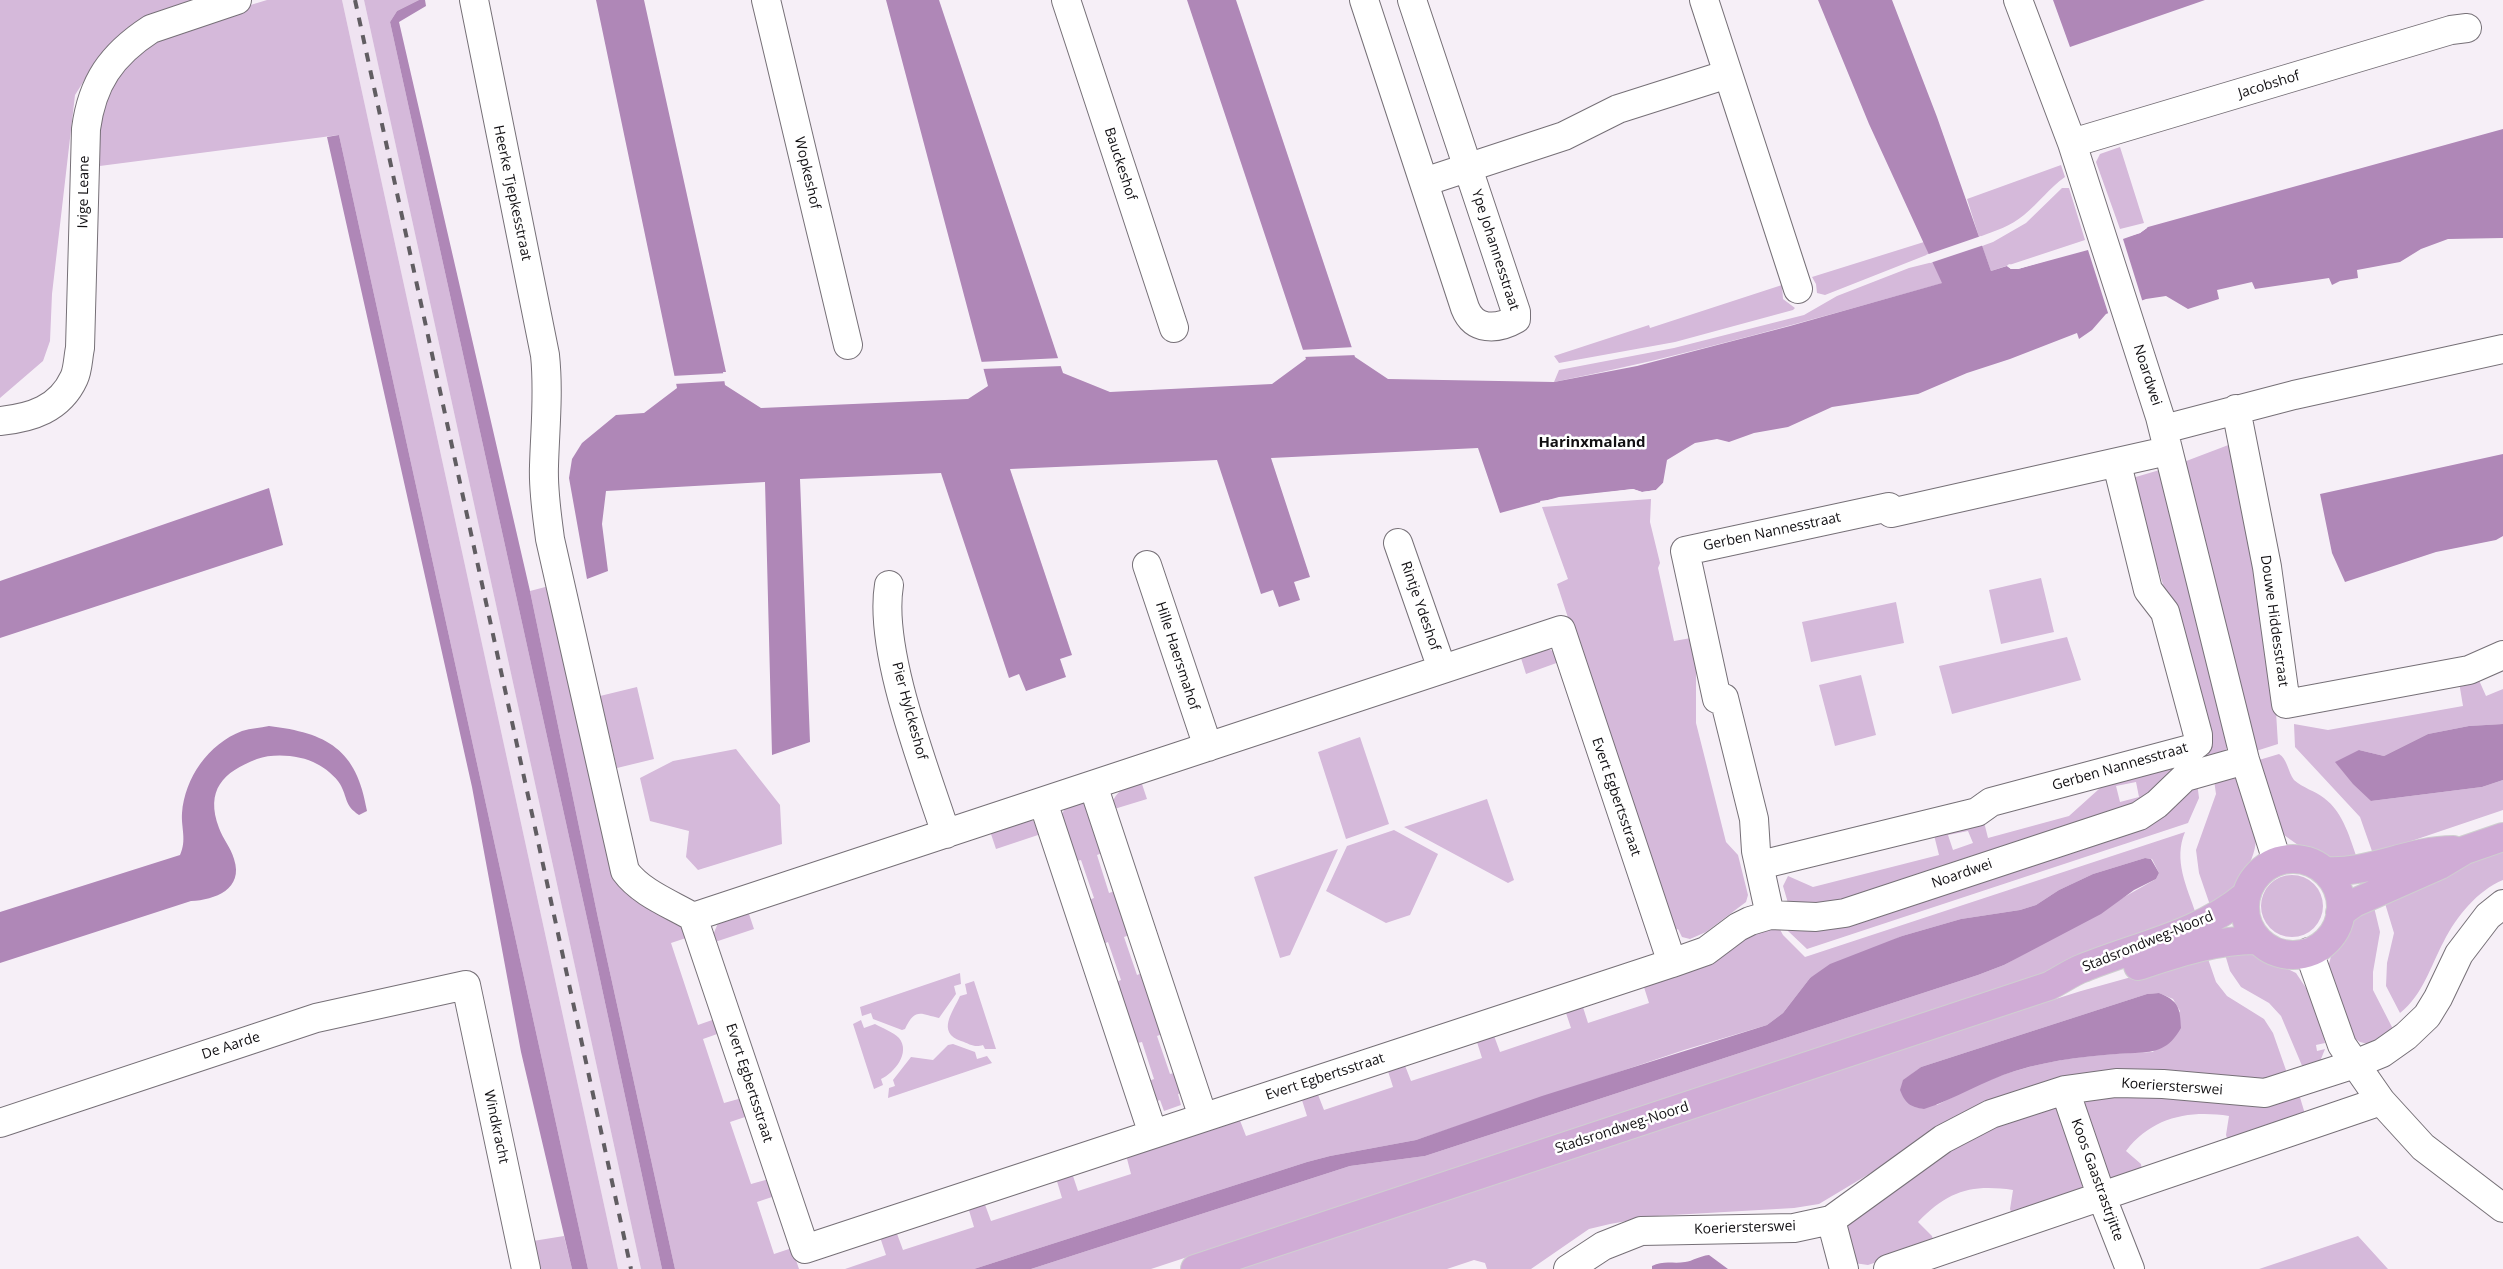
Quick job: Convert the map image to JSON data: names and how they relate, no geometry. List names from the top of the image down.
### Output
{
  "streets": {
    "main road": ["Stadsrondweg-Noord"],
    "street": [
      "Jacobshof",
      "Bauckeshof",
      "Wopkeshof",
      "Ivige Leane",
      "Heerke Tjepkesstraat",
      "Ype Johannesstraat",
      "Noardwei",
      "Gerben Nannesstraat",
      "Rintje Ydeshof",
      "Douwe Hiddesstraat",
      "Hille Haersmahof",
      "Pier Hylckeshof",
      "Evert Egbertsstraat",
      "De Aarde",
      "Koeriersterswei",
      "Windkracht",
      "Koos Gaastrastrjitte"
    ]
  },
  "crossings": [
    ["Jacobshof", "Noardwei"],
    ["Heerke Tjepkesstraat", "Evert Egbertsstraat"],
    ["Noardwei", "Gerben Nannesstraat"],
    ["Noardwei", "Evert Egbertsstraat"],
    ["Noardwei", "Stadsrondweg-Noord"],
    ["Rintje Ydeshof", "Evert Egbertsstraat"],
    ["Hille Haersmahof", "Evert Egbertsstraat"],
    ["Pier Hylckeshof", "Evert Egbertsstraat"],
    ["De Aarde", "Windkracht"],
    ["Koeriersterswei", "Koos Gaastrastrjitte"]
  ],
  "districts": ["Harinxmaland"]
}
